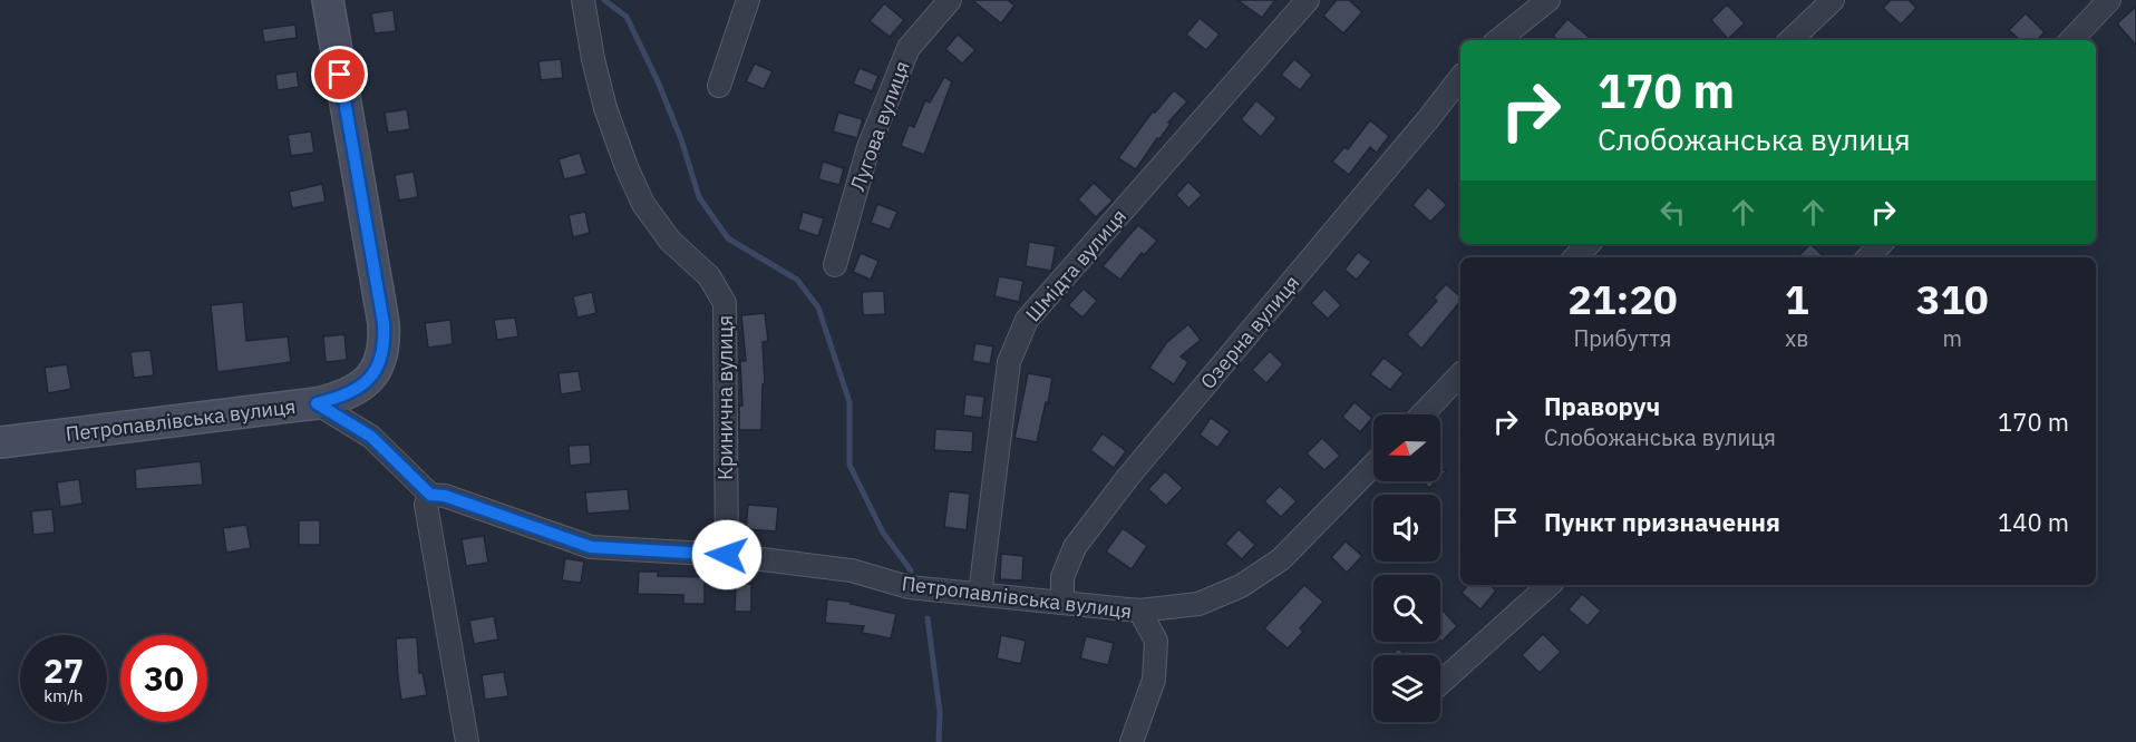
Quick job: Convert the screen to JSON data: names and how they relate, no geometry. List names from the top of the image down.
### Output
{
  "streets": {
    "street": [
      "Лугова вулиця",
      "Шмідта вулиця",
      "Озерна вулиця",
      "Кринична вулиця",
      "Петропавлівська вулиця"
    ]
  },
  "crossings": [
    ["Шмідта вулиця", "Петропавлівська вулиця"],
    ["Озерна вулиця", "Петропавлівська вулиця"],
    ["Кринична вулиця", "Петропавлівська вулиця"]
  ],
  "north": "left",
  "page": {
    "turn": ["170 m", "Слобожанська вулиця"],
    "eta": [
      "21:20",
      "Прибуття",
      "1",
      "хв",
      "310",
      "m"
    ],
    "list": [
      {
        "name": "Праворуч",
        "note": "Слобожанська вулиця",
        "value": "170 m"
      },
      {
        "name": "Пункт призначення",
        "value": "140 m"
      }
    ],
    "speed": "27 km/h",
    "limit": "30"
  }
}
